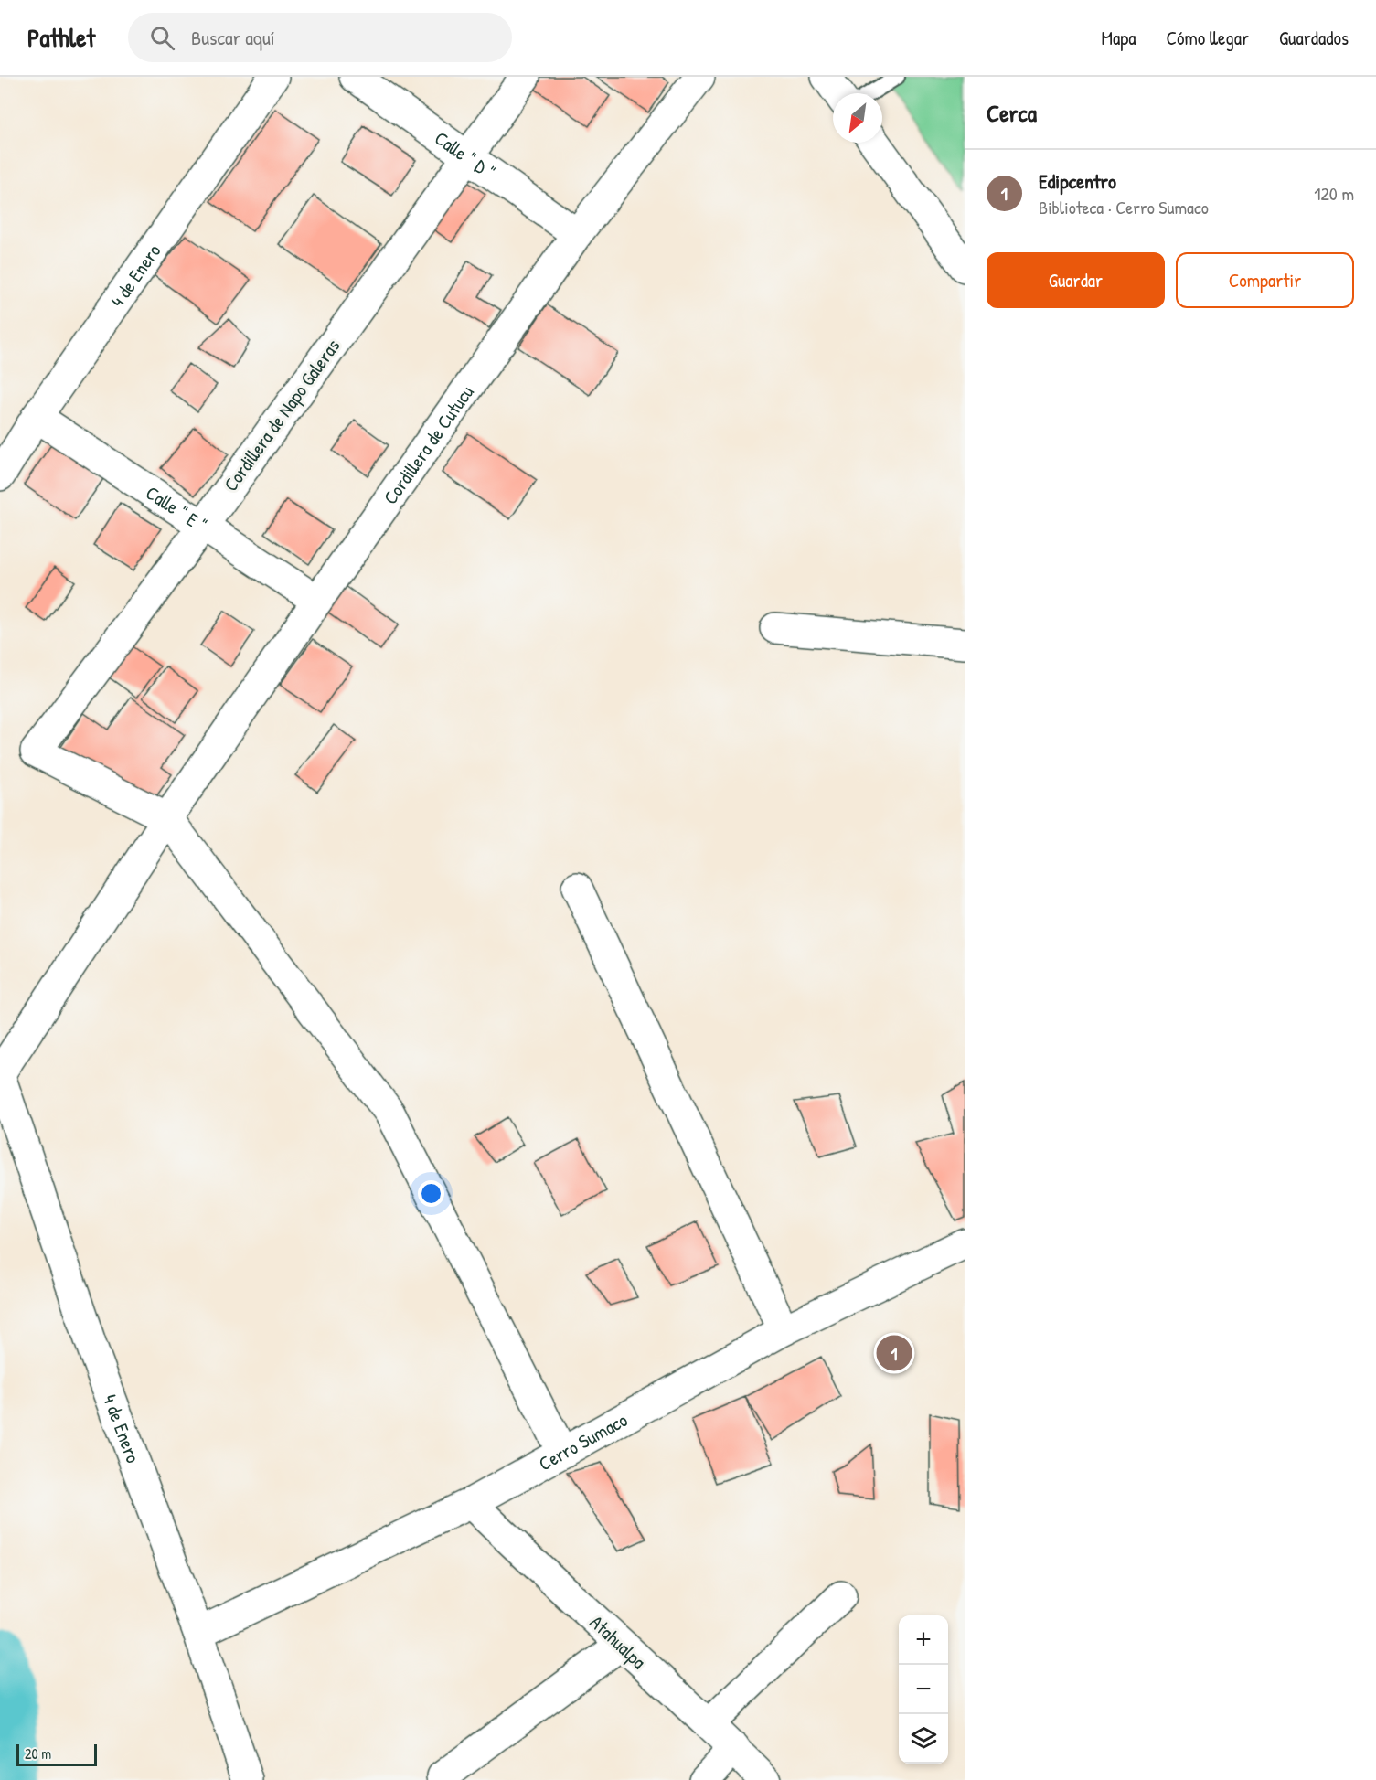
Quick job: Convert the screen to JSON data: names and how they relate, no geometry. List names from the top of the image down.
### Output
{
  "streets": {
    "main road": [
      "Calle \" D \"",
      "4 de Enero",
      "Cordillera de Napo Galeras",
      "Cordillera de Cutucu",
      "Calle \" E \"",
      "Cerro Sumaco",
      "Atahualpa"
    ]
  },
  "crossings": [
    ["Calle \" D \"", "Cordillera de Napo Galeras"],
    ["Calle \" D \"", "Cordillera de Cutucu"],
    ["4 de Enero", "Cordillera de Cutucu"],
    ["4 de Enero", "Calle \" E \""],
    ["4 de Enero", "Cerro Sumaco"],
    ["Cordillera de Napo Galeras", "Cordillera de Cutucu"],
    ["Cordillera de Napo Galeras", "Calle \" E \""],
    ["Cordillera de Cutucu", "Calle \" E \""],
    ["Cerro Sumaco", "Atahualpa"]
  ],
  "scale_bar": "20 m",
  "north": "bottom left",
  "page": {
    "header": "Pathlet",
    "search": "Buscar aquí",
    "nav": ["Mapa", "Cómo llegar", "Guardados"],
    "heading": "Cerca",
    "list": [
      {
        "mark": "1",
        "name": "Edipcentro",
        "note": "Biblioteca · Cerro Sumaco",
        "value": "120 m"
      }
    ],
    "buttons": ["Guardar", "Compartir"],
    "pins": "1",
    "map_buttons": ["+", "−"],
    "scale": "20 m"
  }
}
